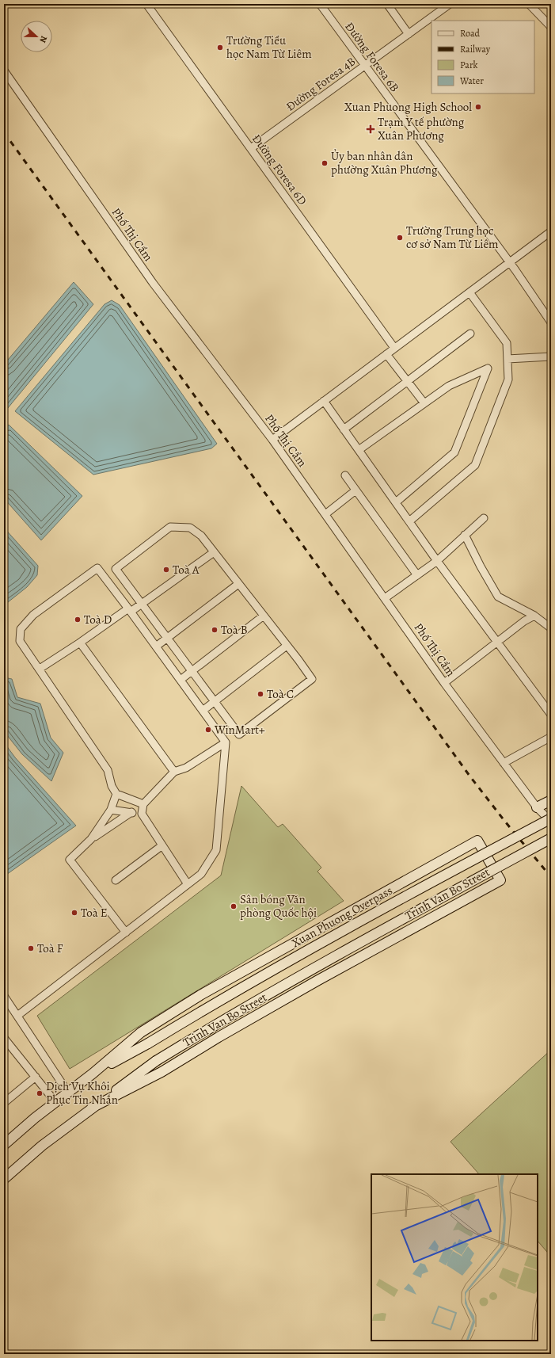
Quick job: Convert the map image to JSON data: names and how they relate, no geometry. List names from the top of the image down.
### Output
{
  "streets": {
    "main road": ["Trinh Van Bo Street", "Xuan Phuong Overpass"],
    "street": [
      "Đường Foresa 6B",
      "Đường Foresa 4B",
      "Đường Foresa 6D",
      "Phố Thị Cẩm"
    ]
  },
  "crossings": [
    ["Đường Foresa 6B", "Đường Foresa 4B"],
    ["Đường Foresa 4B", "Đường Foresa 6D"],
    ["Trinh Van Bo Street", "Xuan Phuong Overpass"]
  ],
  "places": {
    "other": [
      "Trường Tiểu học Nam Từ Liêm",
      "Xuan Phuong High School",
      "Ủy ban nhân dân phường Xuân Phương",
      "Trường Trung học cơ sở Nam Từ Liêm",
      "Toà A",
      "Toà D",
      "Toà B",
      "Toà C",
      "WinMart+",
      "Sân bóng Văn phòng Quốc hội",
      "Toà E",
      "Toà F",
      "Dịch Vụ Khôi Phục Tin Nhắn"
    ],
    "health": ["Trạm Y tế phường Xuân Phương"]
  },
  "legend": [
    "Road",
    "Railway",
    "Park",
    "Water"
  ],
  "north": "right"
}
